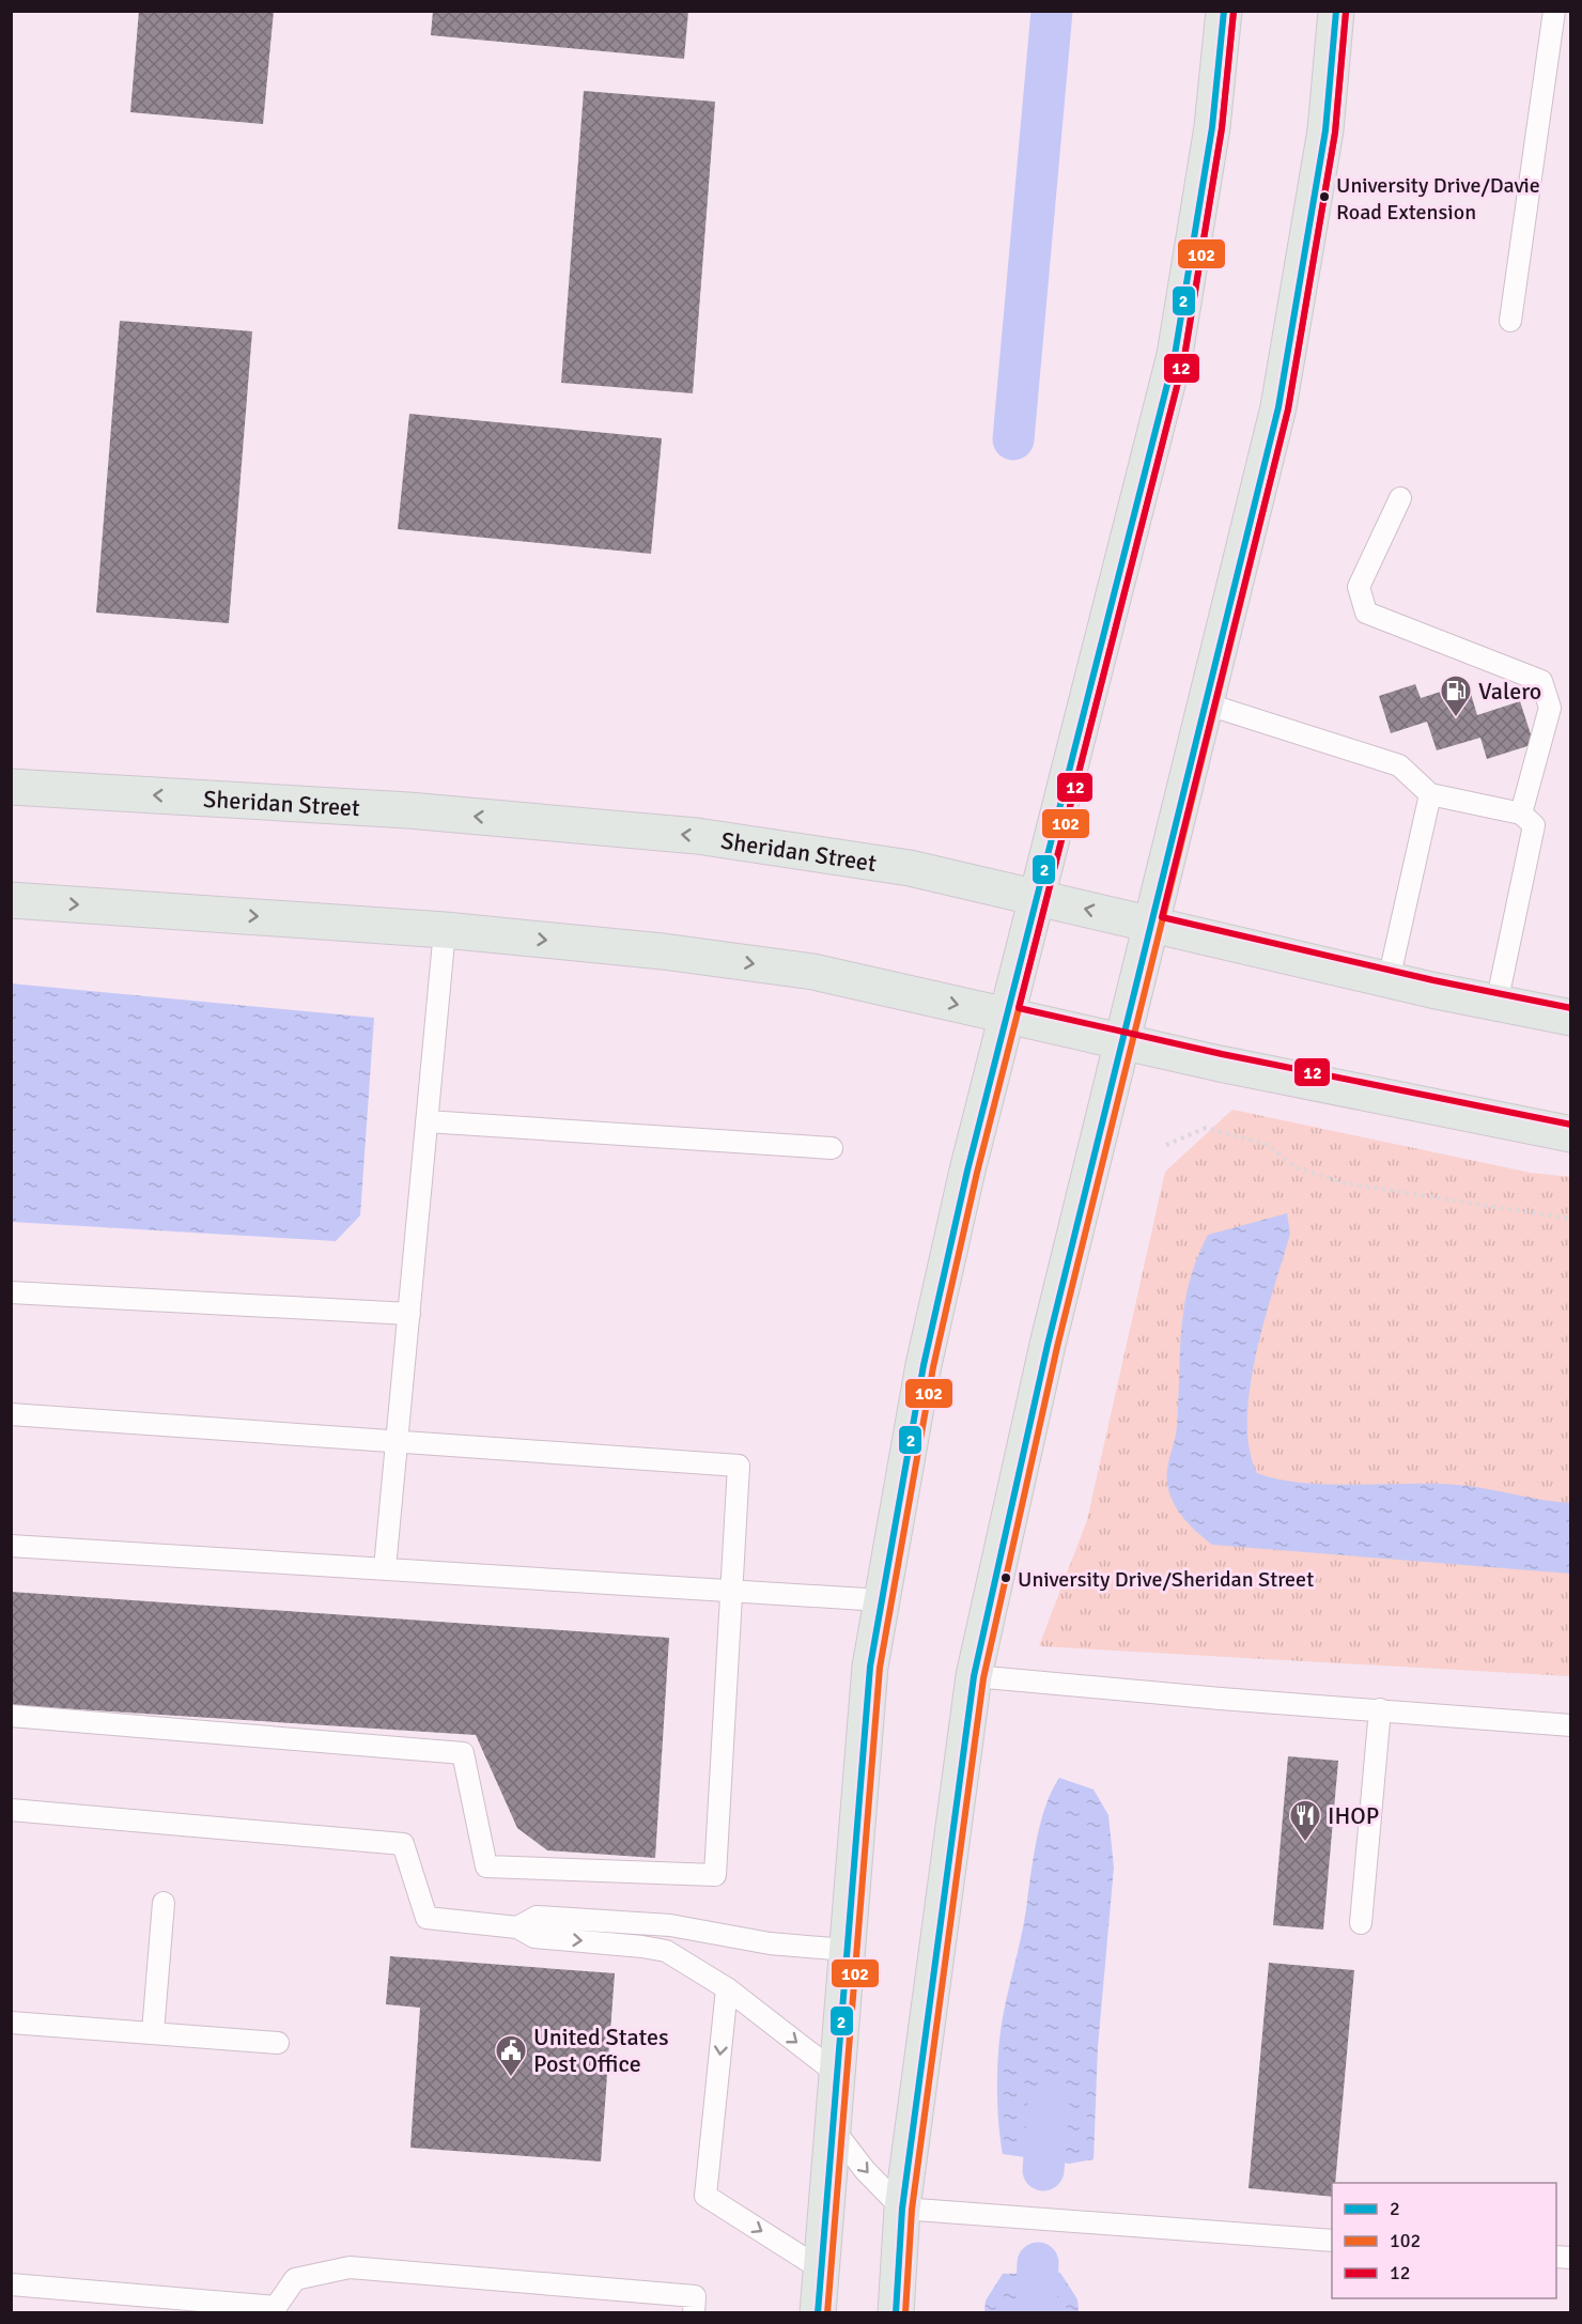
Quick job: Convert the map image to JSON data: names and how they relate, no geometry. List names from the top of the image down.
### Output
{
  "streets": {
    "main road": ["Sheridan Street"]
  },
  "places": {
    "other": ["University Drive/Davie Road Extension", "University Drive/Sheridan Street"],
    "fuel station": ["Valero"],
    "restaurant": ["IHOP"],
    "public building": ["United States Post Office"]
  },
  "lines": ["transit line 2", "transit line 102", "transit line 12"],
  "legend": ["2", "102", "12"]
}
